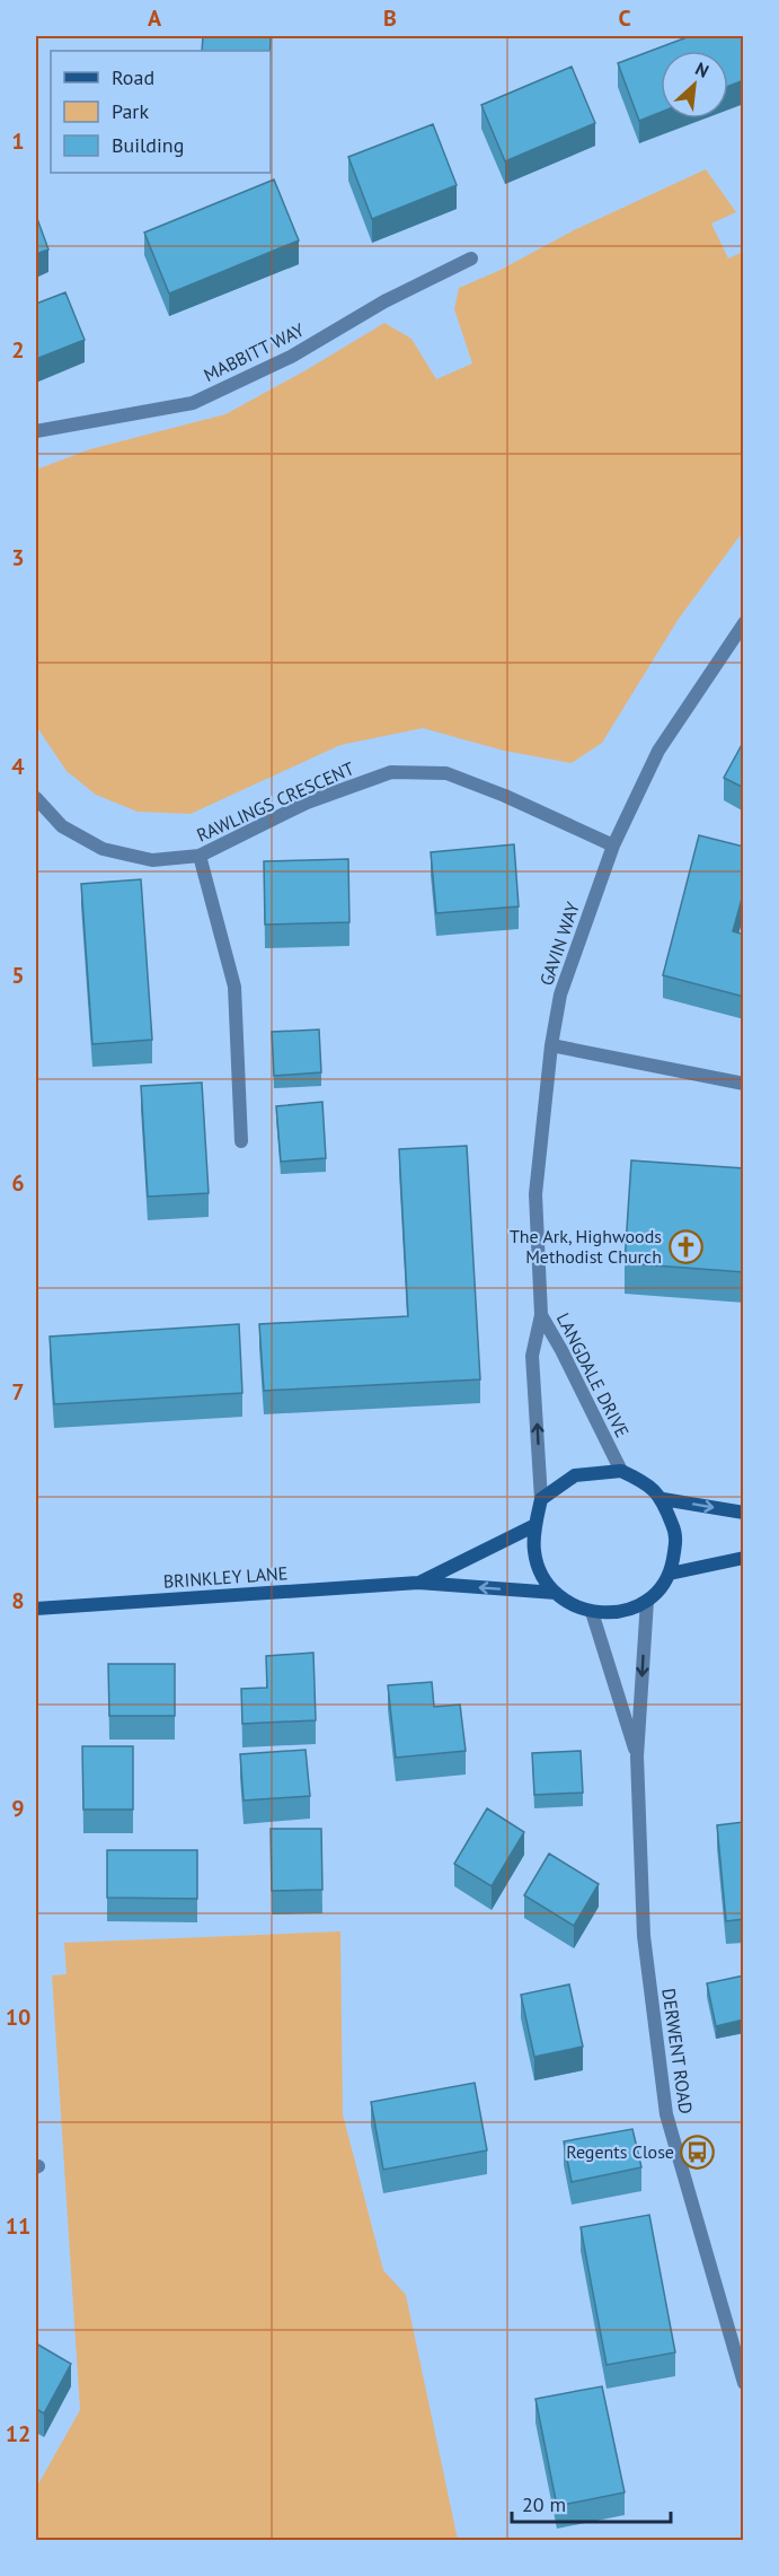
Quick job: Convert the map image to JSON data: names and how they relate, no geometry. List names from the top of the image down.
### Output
{
  "streets": {
    "street": [
      "MABBITT WAY",
      "RAWLINGS CRESCENT",
      "GAVIN WAY",
      "LANGDALE DRIVE",
      "BRINKLEY LANE",
      "DERWENT ROAD"
    ]
  },
  "crossings": [
    ["RAWLINGS CRESCENT", "GAVIN WAY"],
    ["GAVIN WAY", "LANGDALE DRIVE"],
    ["LANGDALE DRIVE", "BRINKLEY LANE"],
    ["LANGDALE DRIVE", "DERWENT ROAD"],
    ["BRINKLEY LANE", "DERWENT ROAD"]
  ],
  "one_way": ["LANGDALE DRIVE"],
  "places": {
    "church": ["The Ark, Highwoods Methodist Church"],
    "bus stop": ["Regents Close"]
  },
  "legend": ["Road", "Park", "Building"],
  "scale_bar": "20 m",
  "north": "top right",
  "grid": {
    "columns": ["A", "B", "C"],
    "rows": [
      "1",
      "2",
      "3",
      "4",
      "5",
      "6",
      "7",
      "8",
      "9",
      "10",
      "11",
      "12"
    ]
  }
}
